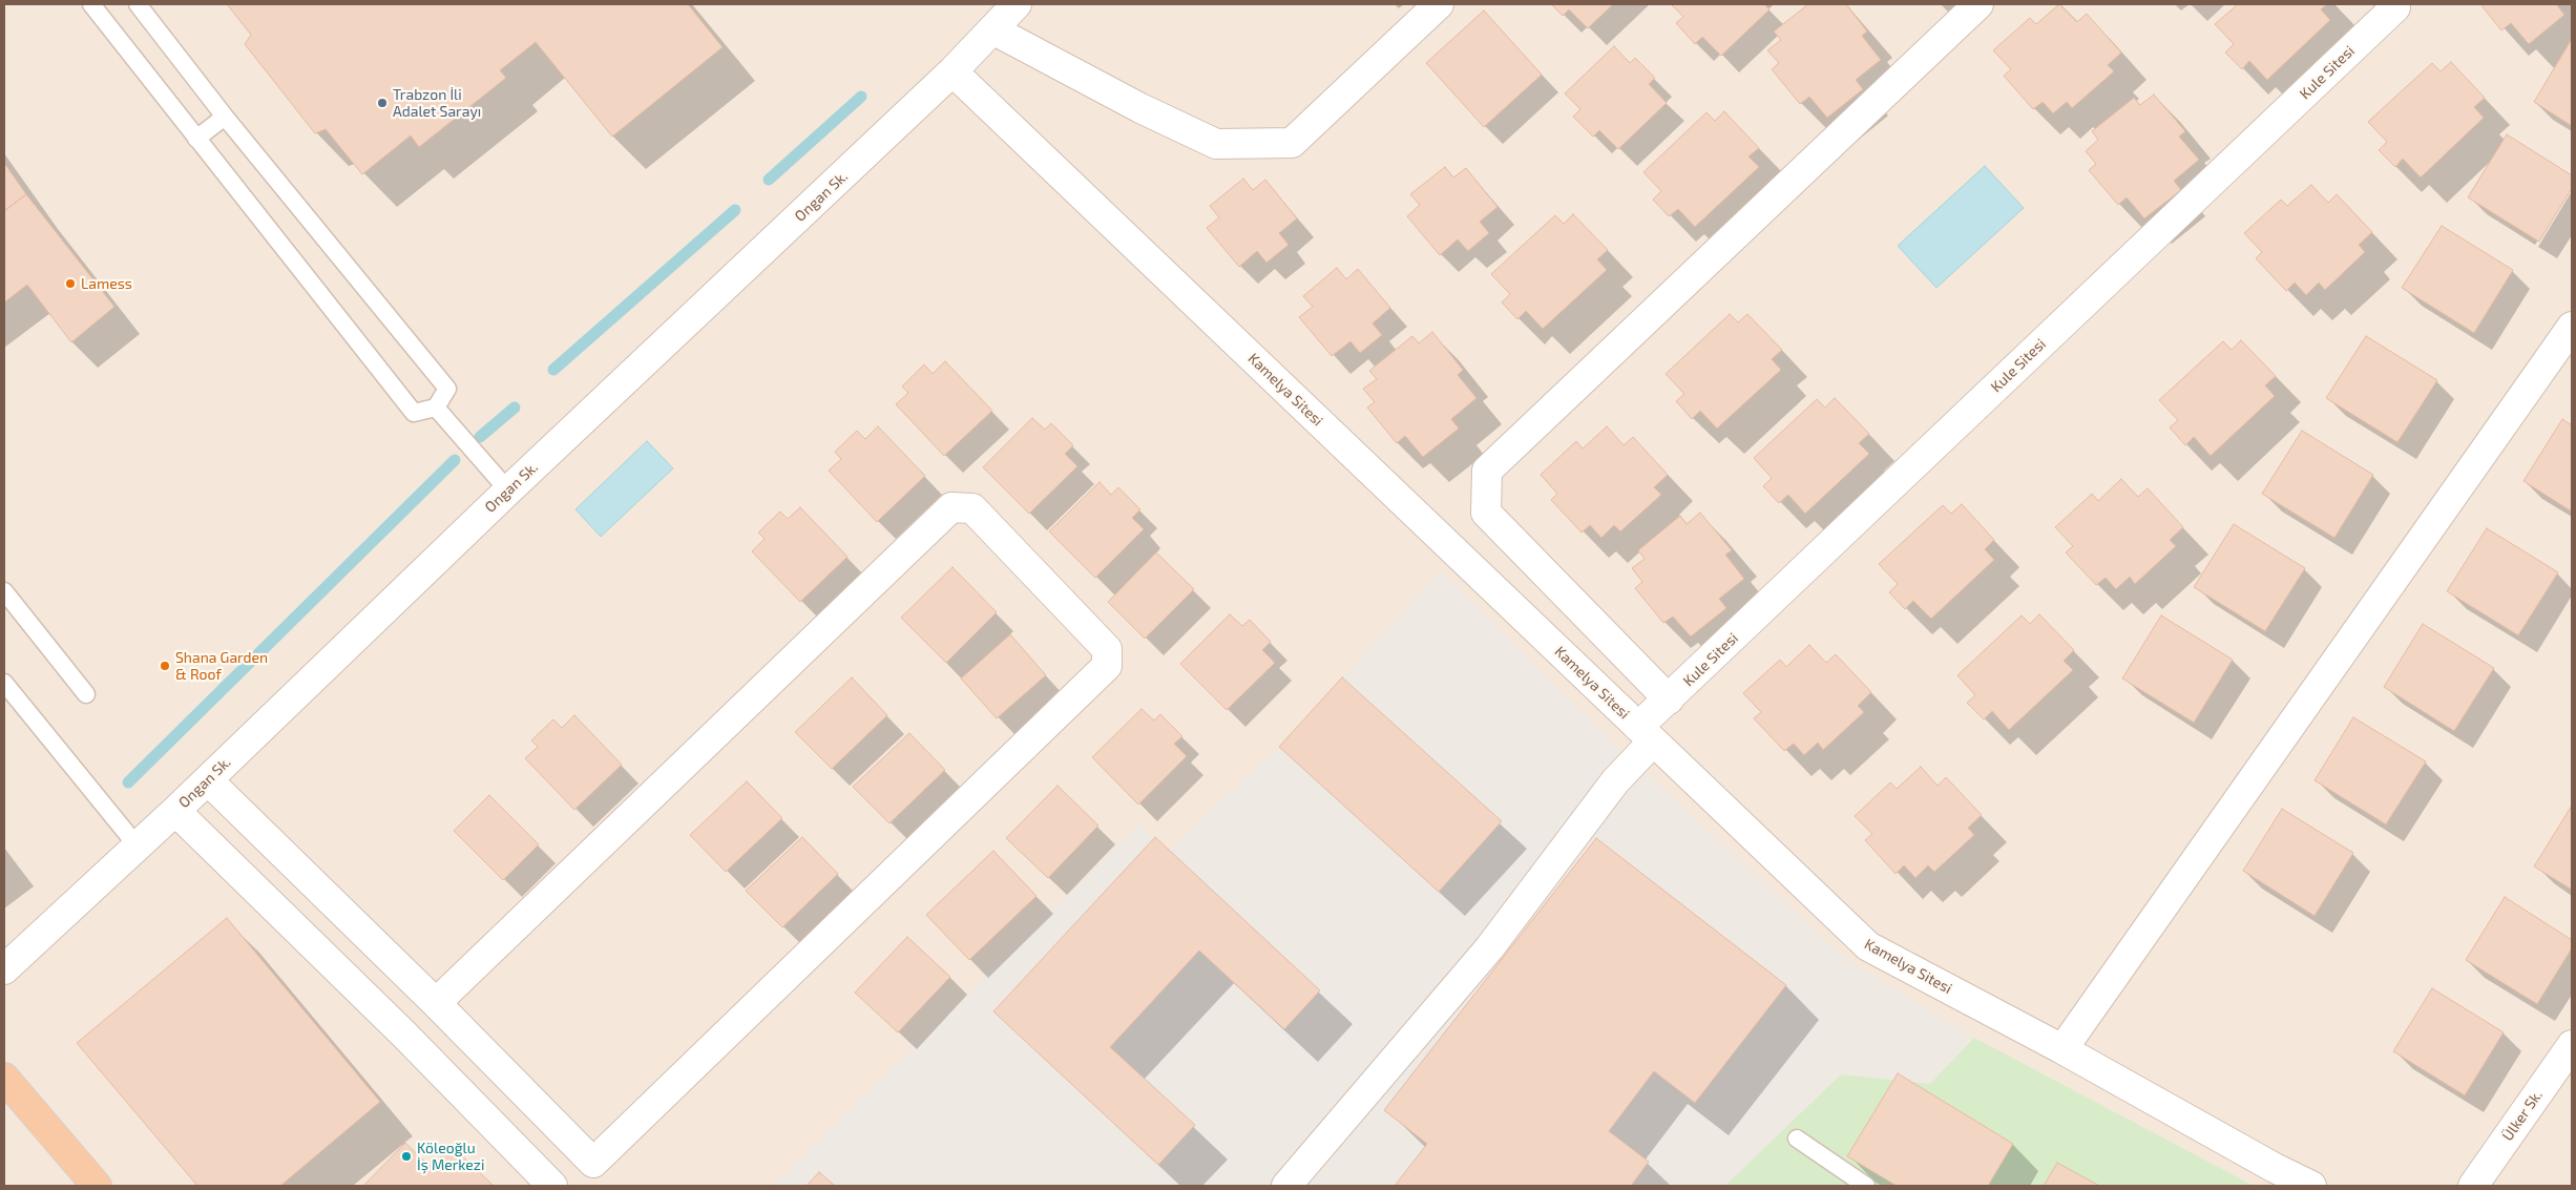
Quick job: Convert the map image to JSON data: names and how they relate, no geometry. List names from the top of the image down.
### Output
{
  "streets": {
    "street": [
      "Kule Sitesi",
      "Ongan Sk.",
      "Kamelya Sitesi",
      "Ülker Sk."
    ]
  },
  "crossings": [
    ["Kule Sitesi", "Kamelya Sitesi"],
    ["Ongan Sk.", "Kamelya Sitesi"]
  ],
  "places": [
    "Trabzon İli Adalet Sarayı",
    "Lamess",
    "Shana Garden & Roof",
    "Köleoğlu İş Merkezi"
  ]
}
